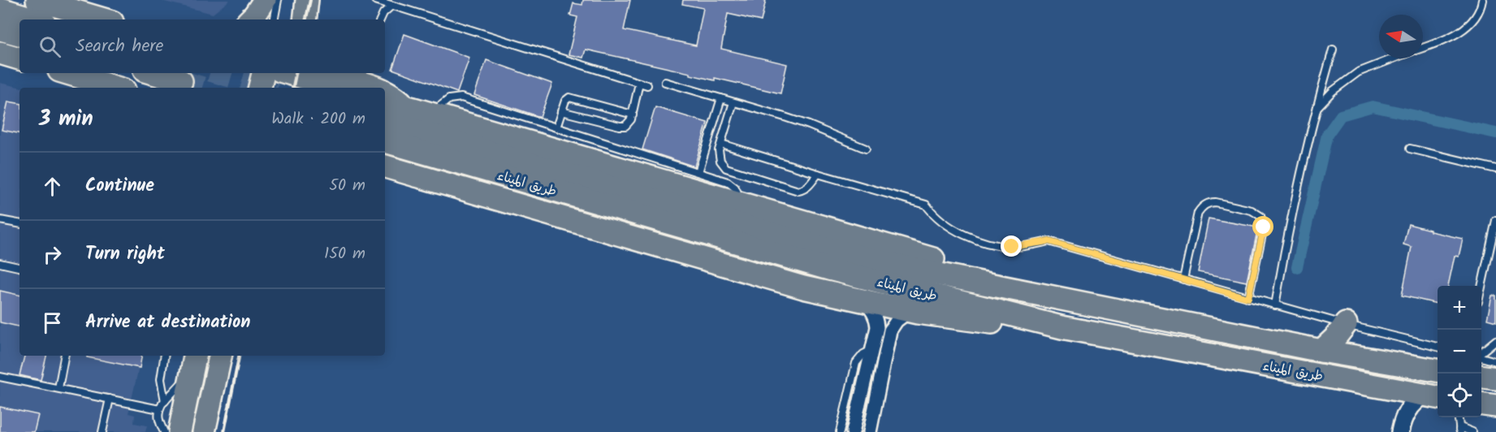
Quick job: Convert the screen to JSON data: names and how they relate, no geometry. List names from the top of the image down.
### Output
{
  "streets": {
    "highway": ["طريق الميناء"]
  },
  "north": "left",
  "page": {
    "search": "Search here",
    "heading": ["3 min", "Walk · 200 m"],
    "list": [
      ["Continue", "50 m"],
      ["Turn right", "150 m"],
      "Arrive at destination"
    ],
    "map_buttons": ["+", "−"]
  }
}
